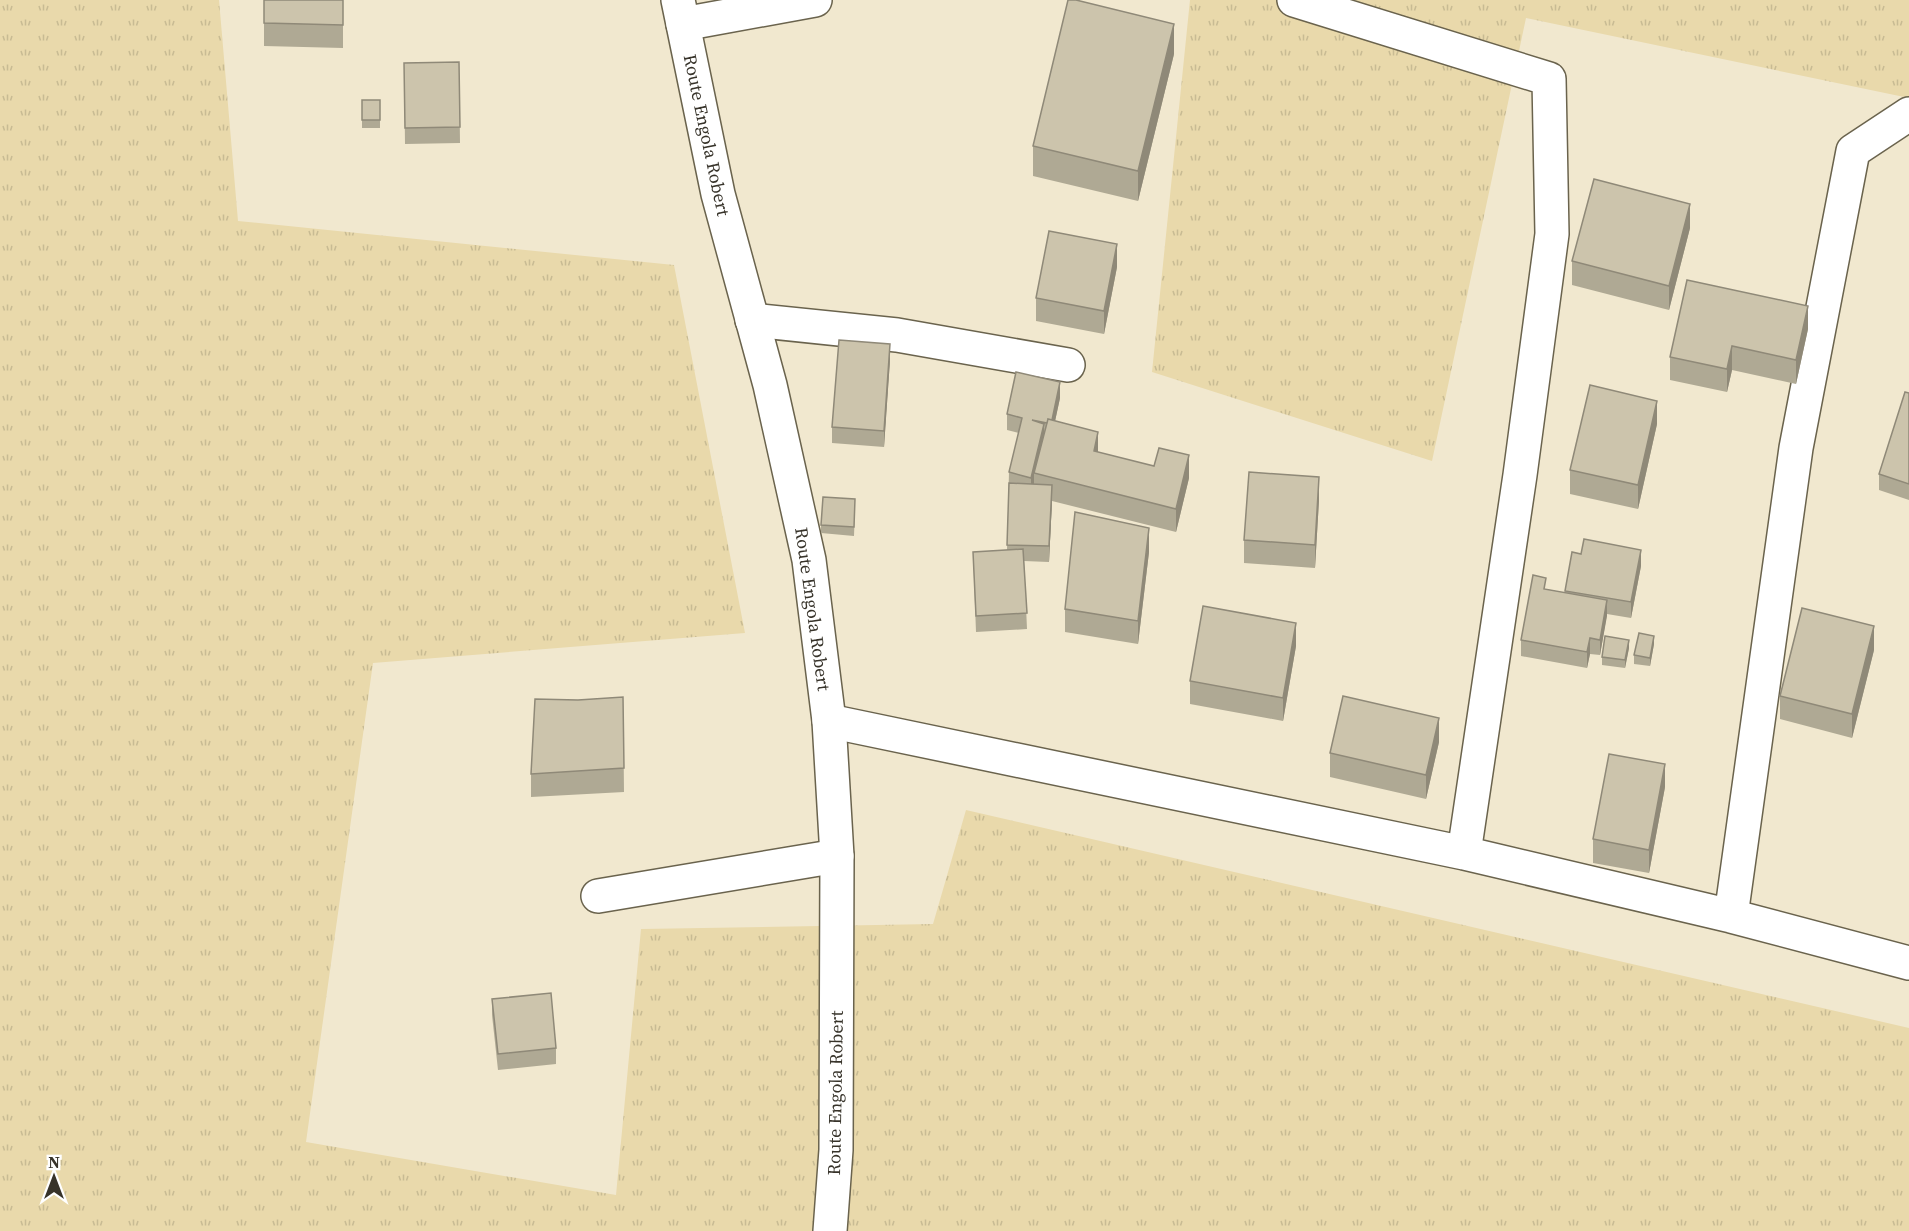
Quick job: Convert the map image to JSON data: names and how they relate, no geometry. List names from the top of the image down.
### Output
{
  "streets": {
    "street": ["Route Engola Robert"]
  },
  "north": "top"
}
